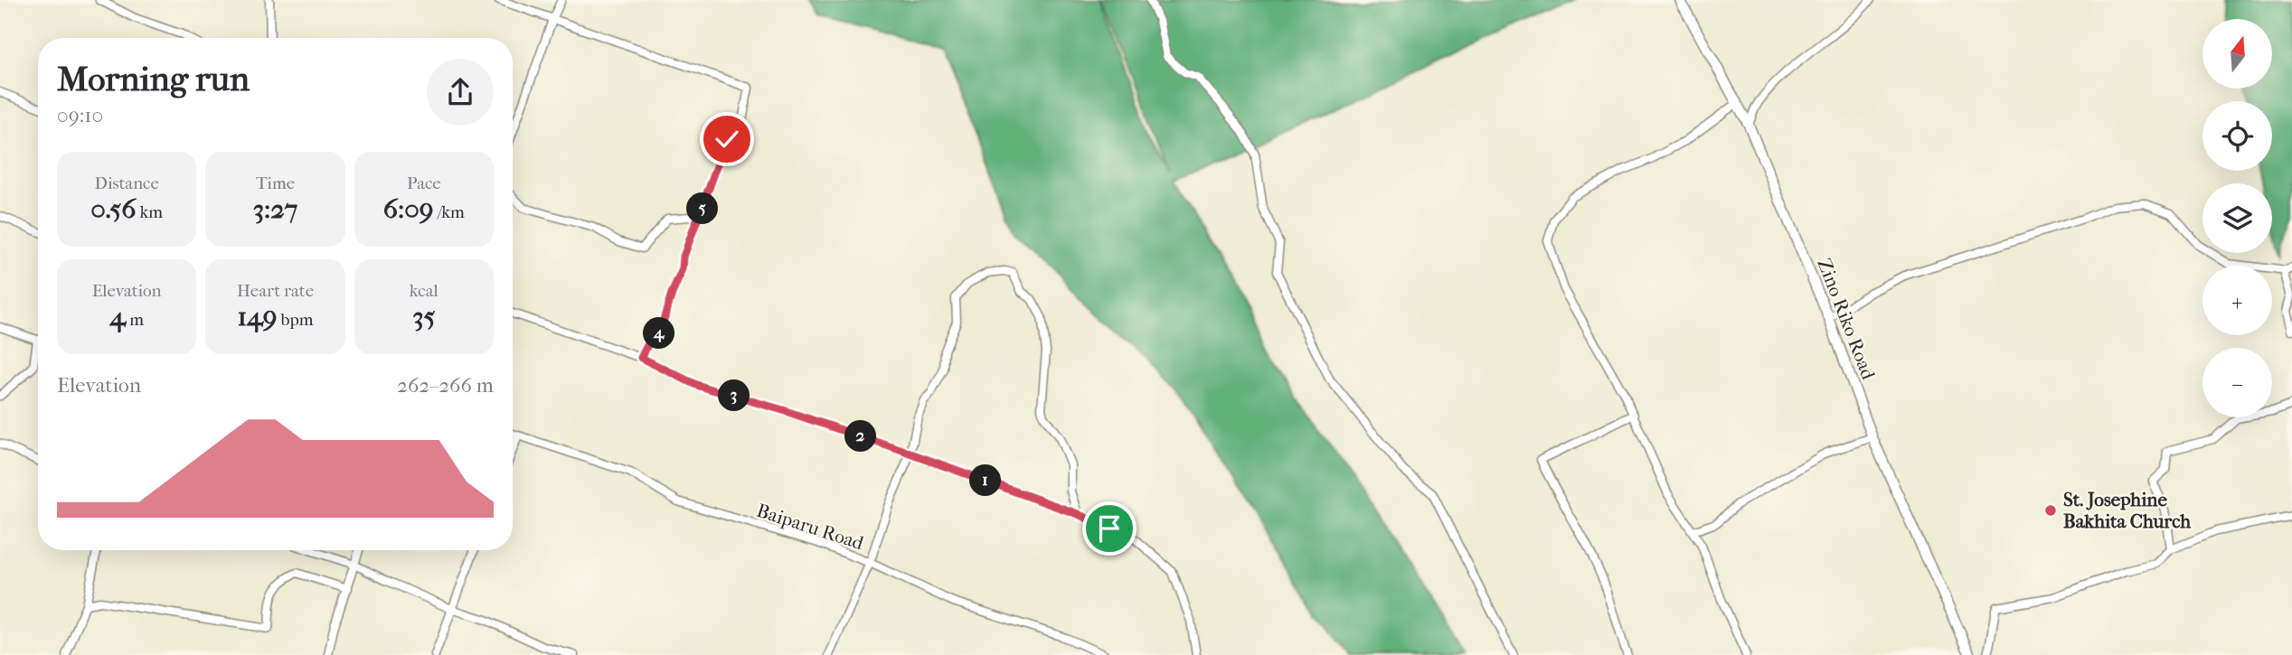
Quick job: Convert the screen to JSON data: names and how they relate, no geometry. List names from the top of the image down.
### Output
{
  "streets": {
    "street": ["Zino Riko Road", "Baiparu Road"]
  },
  "places": ["St. Josephine Bakhita Church"],
  "north": "top",
  "page": {
    "map_buttons": ["+", "−"],
    "heading": ["Morning run", "09:10"],
    "stats": [
      ["Distance", "0.56 km"],
      ["Time", "3:27"],
      ["Pace", "6:09 /km"],
      ["Elevation", "4 m"],
      ["Heart rate", "149 bpm"],
      ["kcal", "35"]
    ],
    "pins": [
      "5",
      "4",
      "3",
      "2",
      "1"
    ],
    "chart": ["Elevation", "262–266 m"]
  }
}
